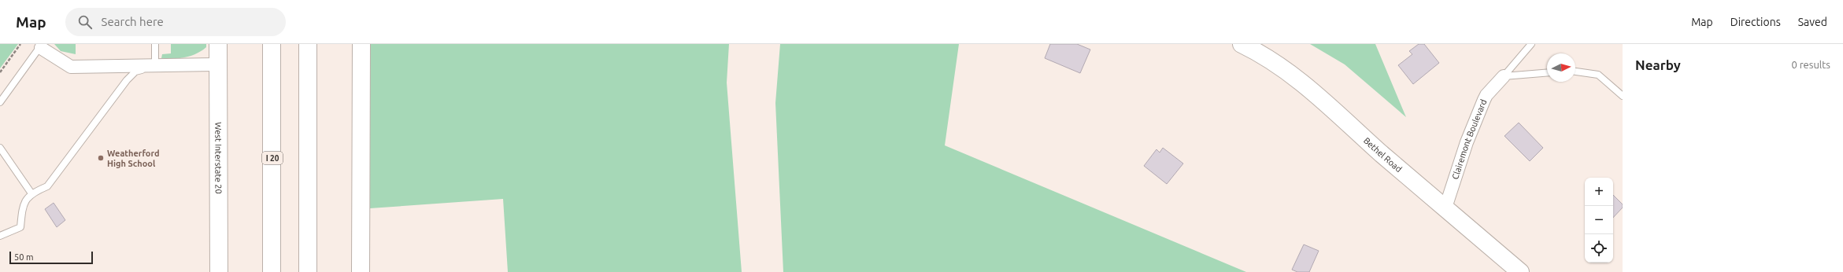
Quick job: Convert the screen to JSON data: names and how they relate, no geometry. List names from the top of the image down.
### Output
{
  "streets": {
    "main road": ["Bethel Road", "West Interstate 20", "I 20"],
    "street": ["Clairemont Boulevard"]
  },
  "crossings": [
    ["Clairemont Boulevard", "Bethel Road"]
  ],
  "places": ["Weatherford High School"],
  "scale_bar": "50 m",
  "north": "right",
  "page": {
    "header": "Map",
    "search": "Search here",
    "nav": ["Map", "Directions", "Saved"],
    "heading": ["Nearby", "0 results"],
    "map_buttons": ["+", "−"],
    "scale": "50 m"
  }
}
